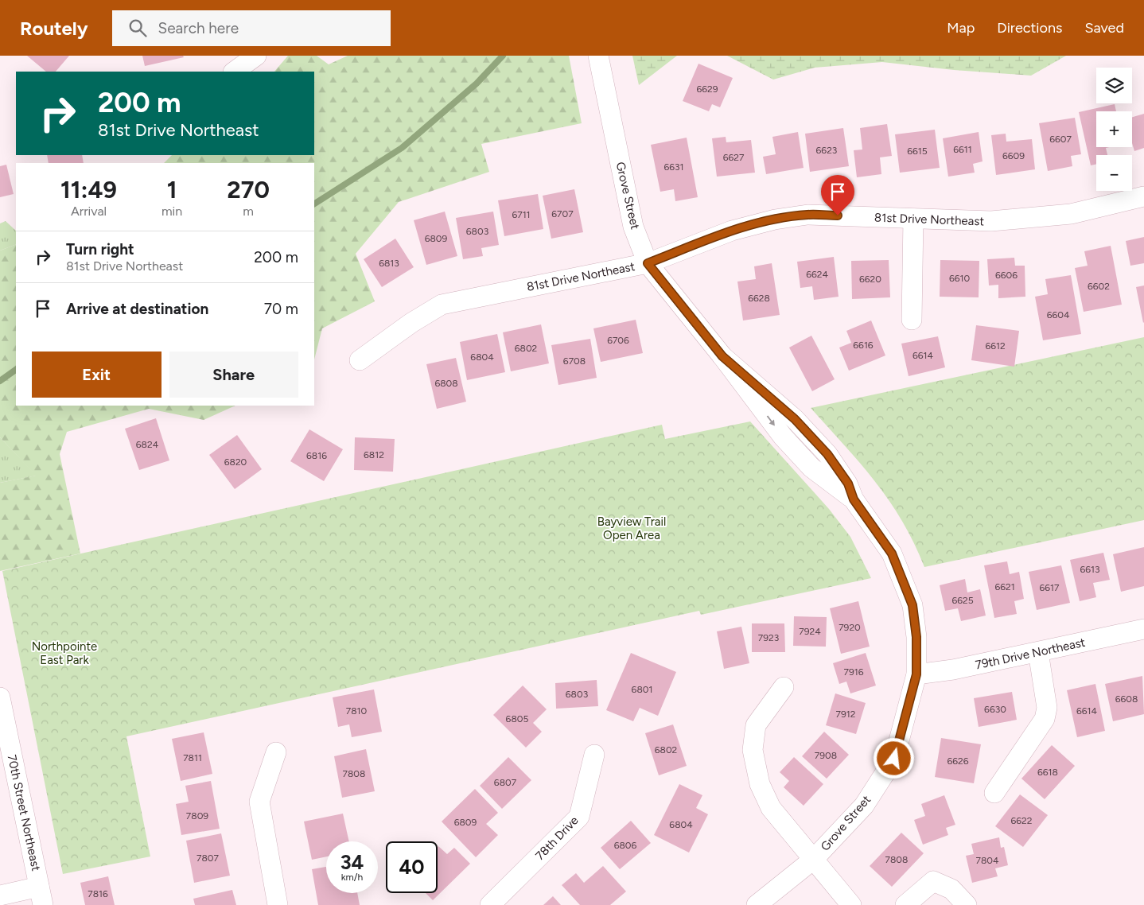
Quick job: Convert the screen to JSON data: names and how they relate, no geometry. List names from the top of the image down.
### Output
{
  "streets": {
    "street": [
      "Grove Street",
      "81st Drive Northeast",
      "79th Drive Northeast",
      "70th Street Northeast",
      "78th Drive"
    ]
  },
  "crossings": [
    ["Grove Street", "81st Drive Northeast"],
    ["Grove Street", "79th Drive Northeast"]
  ],
  "parks": ["Bayview Trail Open Area", "Northpointe East Park"],
  "house_numbers": [
    "6629",
    "6607",
    "6611",
    "6623",
    "6615",
    "6609",
    "6627",
    "6631",
    "6707",
    "6711",
    "6803",
    "6809",
    "6813",
    "6624",
    "6606",
    "6610",
    "6620",
    "6602",
    "6628",
    "6604",
    "6706",
    "6616",
    "6612",
    "6802",
    "6614",
    "6804",
    "6708",
    "6808",
    "6824",
    "6812",
    "6816",
    "6820",
    "6613",
    "6621",
    "6617",
    "6625",
    "7920",
    "7924",
    "7923",
    "7916",
    "6801",
    "6803",
    "6608",
    "6630",
    "7810",
    "6614",
    "7912",
    "6805",
    "6802",
    "7908",
    "7811",
    "6626",
    "6618",
    "7808",
    "6807",
    "7809",
    "6622",
    "6809",
    "6804",
    "6806",
    "7807",
    "7808",
    "7804",
    "7816"
  ],
  "page": {
    "header": "Routely",
    "search": "Search here",
    "nav": ["Map", "Directions", "Saved"],
    "map_buttons": ["+", "−"],
    "turn": ["200 m", "81st Drive Northeast"],
    "eta": [
      "11:49",
      "Arrival",
      "1",
      "min",
      "270",
      "m"
    ],
    "list": [
      {
        "name": "Turn right",
        "note": "81st Drive Northeast",
        "value": "200 m"
      },
      {
        "name": "Arrive at destination",
        "value": "70 m"
      }
    ],
    "buttons": ["Exit", "Share"],
    "speed": "34 km/h",
    "limit": "40"
  }
}
